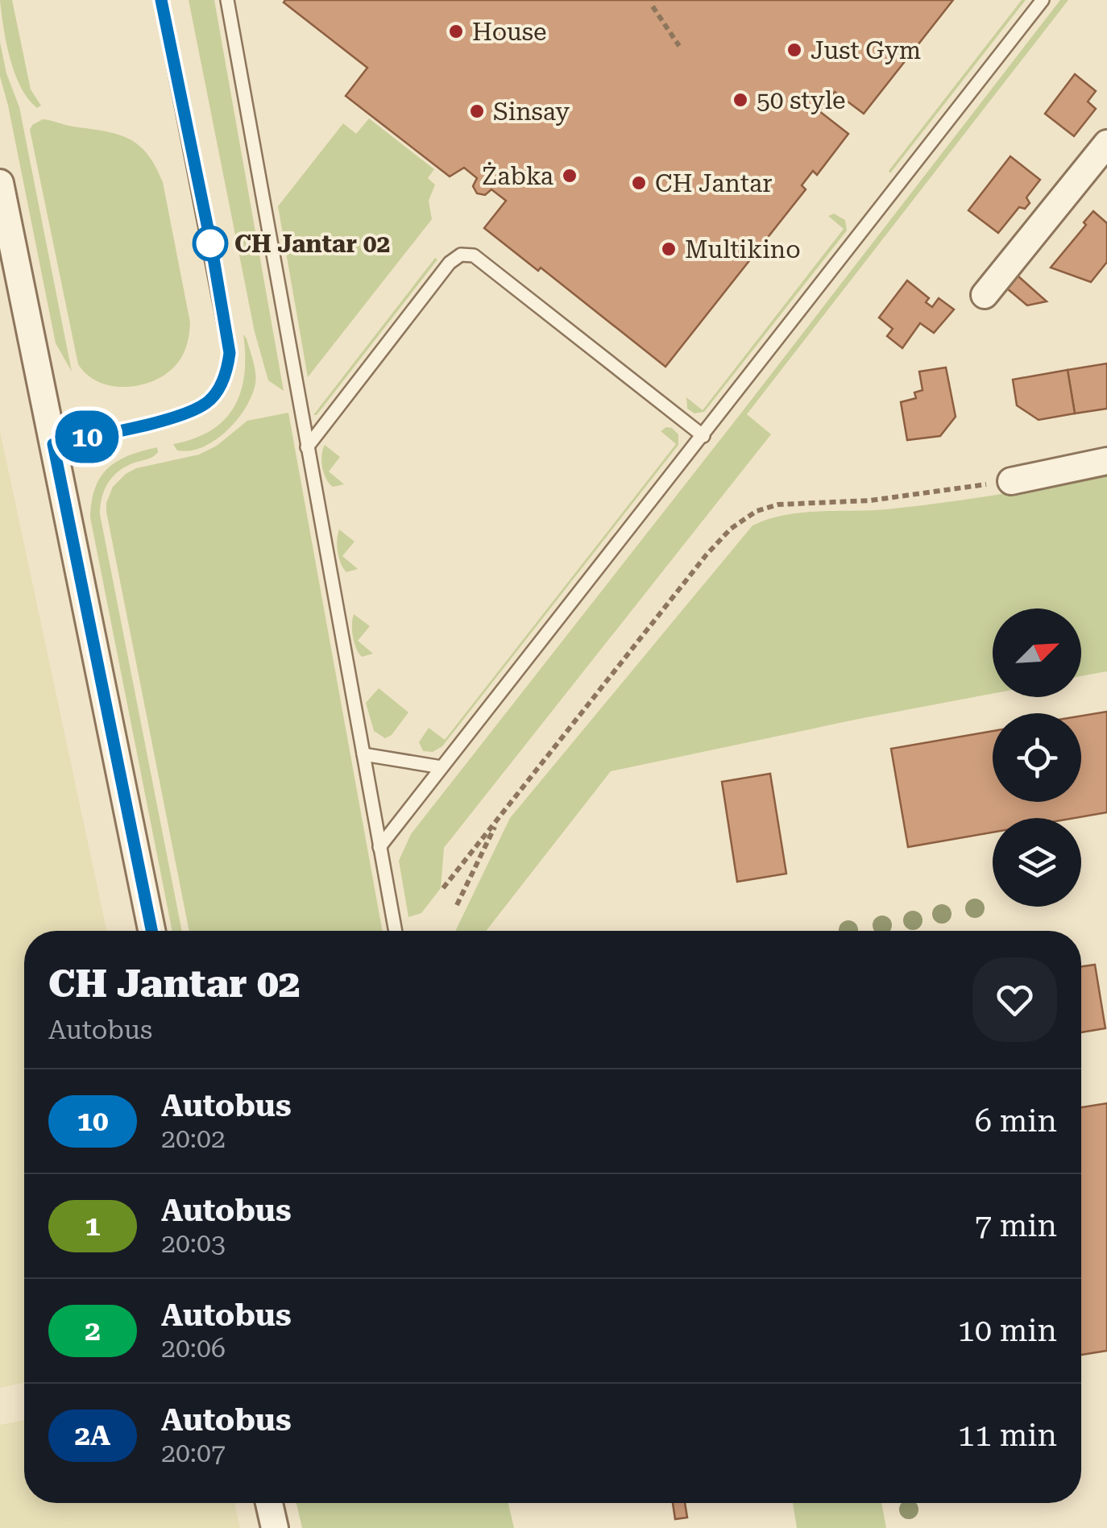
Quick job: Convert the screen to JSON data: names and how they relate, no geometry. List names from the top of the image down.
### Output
{
  "places": [
    "House",
    "Just Gym",
    "50 style",
    "Sinsay",
    "Żabka",
    "CH Jantar",
    "CH Jantar 02",
    "Multikino"
  ],
  "lines": ["bus line 10"],
  "north": "top right",
  "page": {
    "on_map": "10",
    "heading": ["CH Jantar 02", "Autobus"],
    "list": [
      {
        "mark": "10",
        "name": "Autobus",
        "note": "20:02",
        "value": "6 min"
      },
      {
        "mark": "1",
        "name": "Autobus",
        "note": "20:03",
        "value": "7 min"
      },
      {
        "mark": "2",
        "name": "Autobus",
        "note": "20:06",
        "value": "10 min"
      },
      {
        "mark": "2A",
        "name": "Autobus",
        "note": "20:07",
        "value": "11 min"
      }
    ]
  }
}
